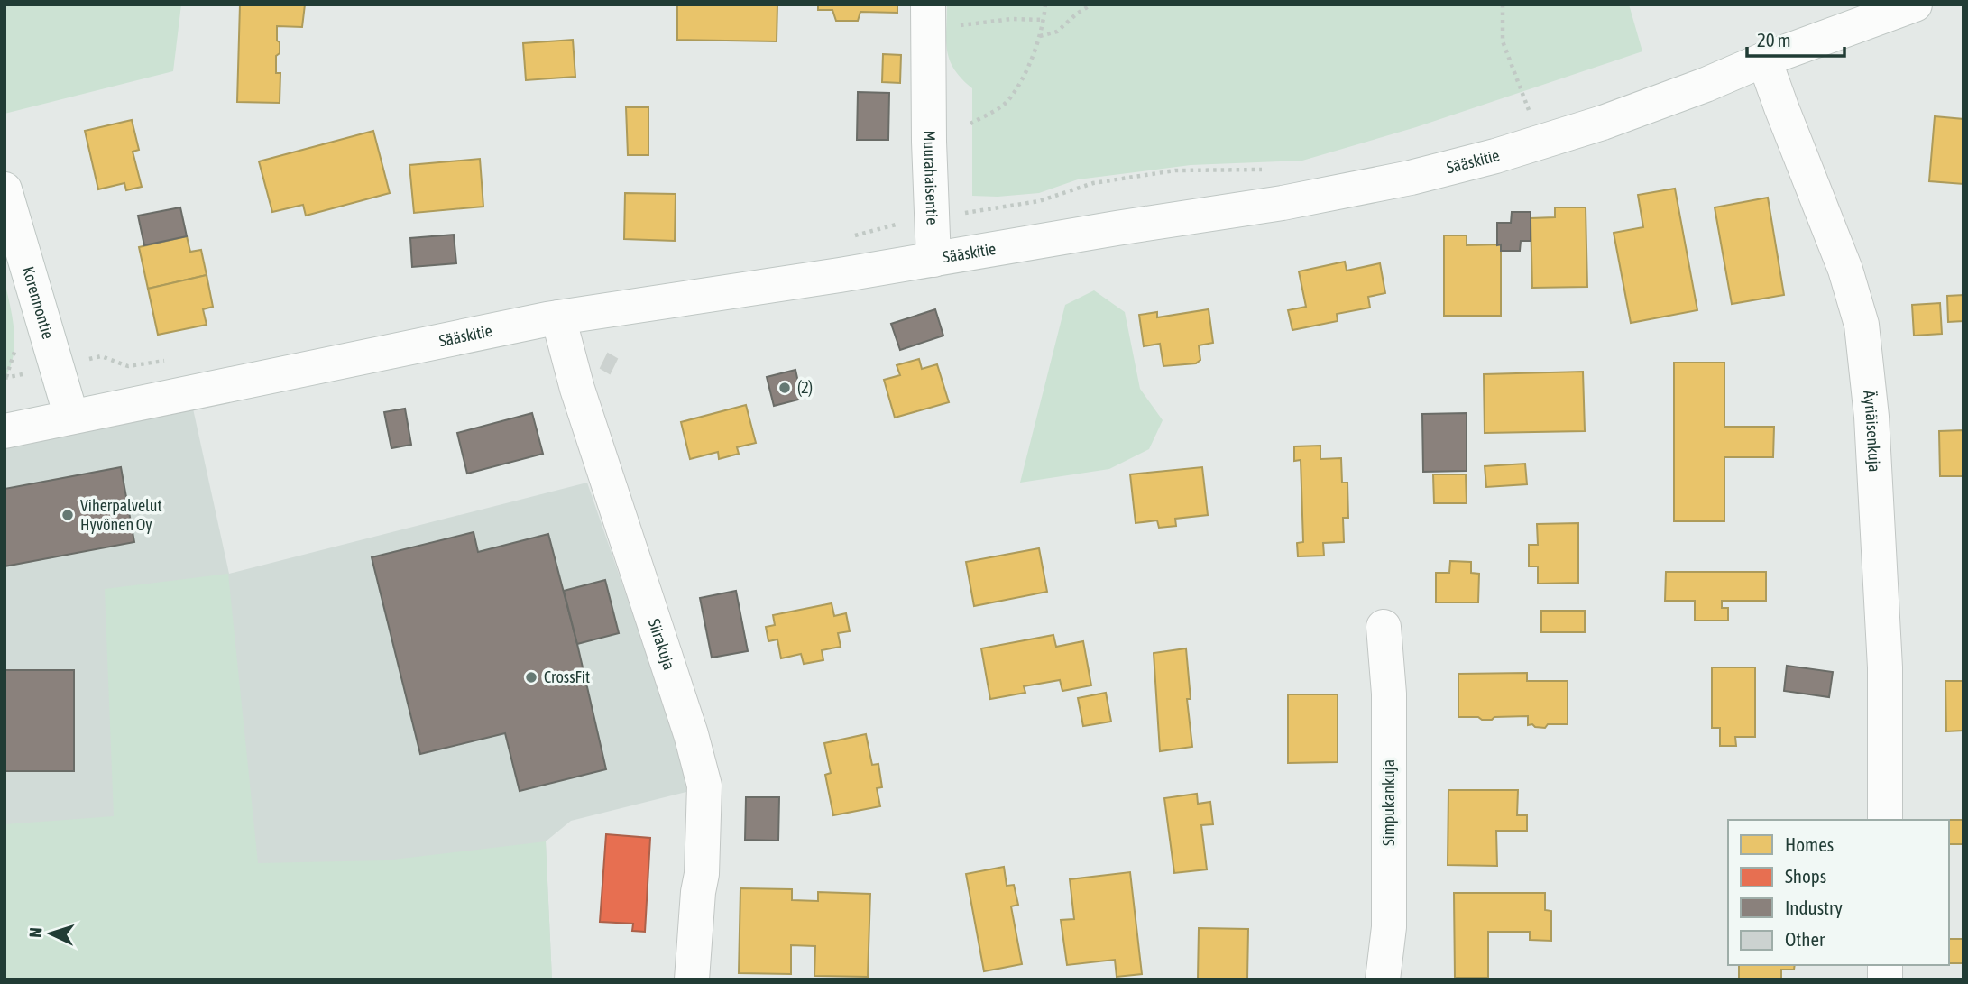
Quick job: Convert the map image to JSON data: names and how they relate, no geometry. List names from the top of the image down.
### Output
{
  "streets": {
    "street": [
      "Sääskitie",
      "Muurahaisentie",
      "Korennontie",
      "Äyriäisenkuja",
      "Siirakuja",
      "Simpukankuja"
    ]
  },
  "crossings": [
    ["Sääskitie", "Muurahaisentie"],
    ["Sääskitie", "Korennontie"],
    ["Sääskitie", "Äyriäisenkuja"],
    ["Sääskitie", "Siirakuja"]
  ],
  "places": ["(2)", "Viherpalvelut Hyvönen Oy", "CrossFit"],
  "legend": [
    "Homes",
    "Shops",
    "Industry",
    "Other"
  ],
  "scale_bar": "20 m",
  "north": "left"
}
